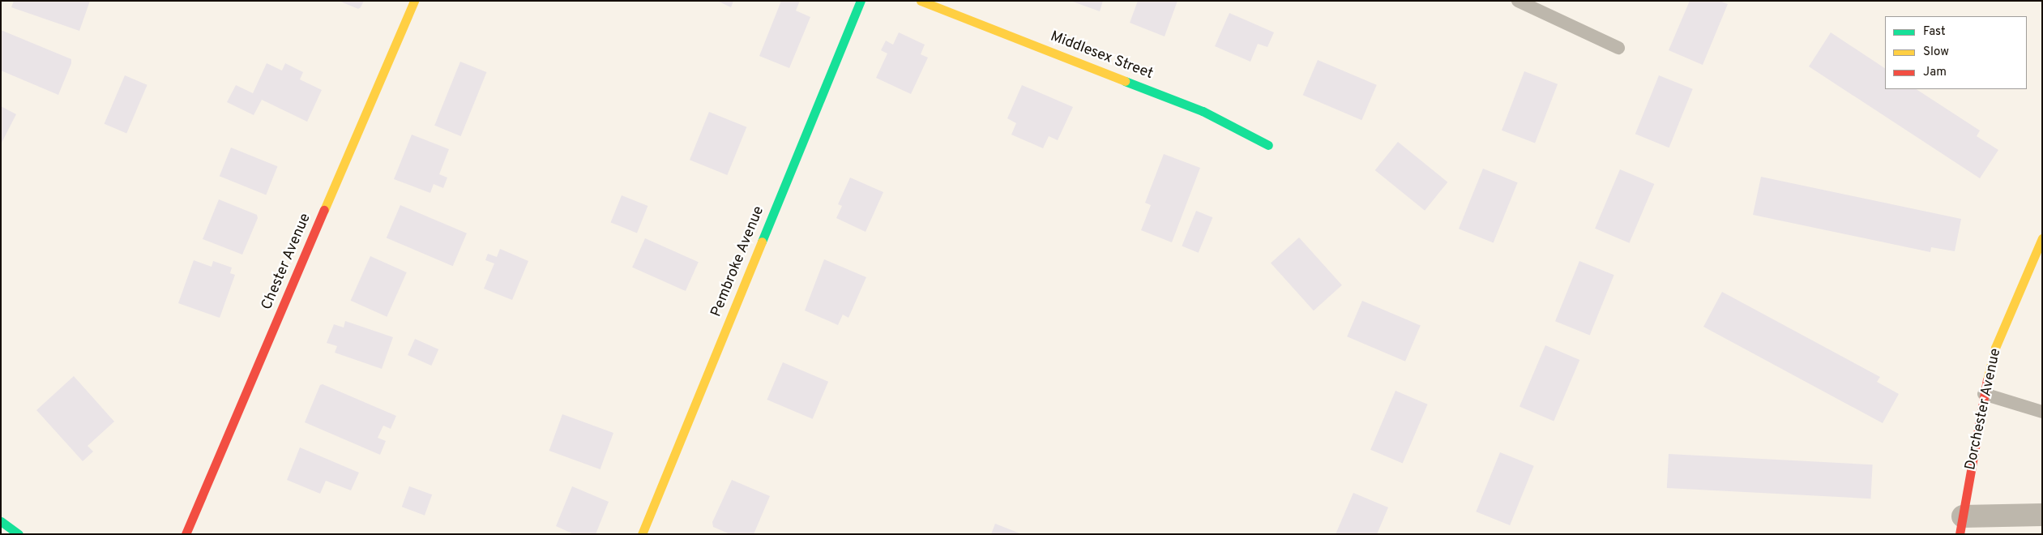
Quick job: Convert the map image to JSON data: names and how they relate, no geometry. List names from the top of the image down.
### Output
{
  "streets": {
    "street": [
      "Middlesex Street",
      "Chester Avenue",
      "Pembroke Avenue",
      "Dorchester Avenue"
    ]
  },
  "legend": ["Fast", "Slow", "Jam"]
}
